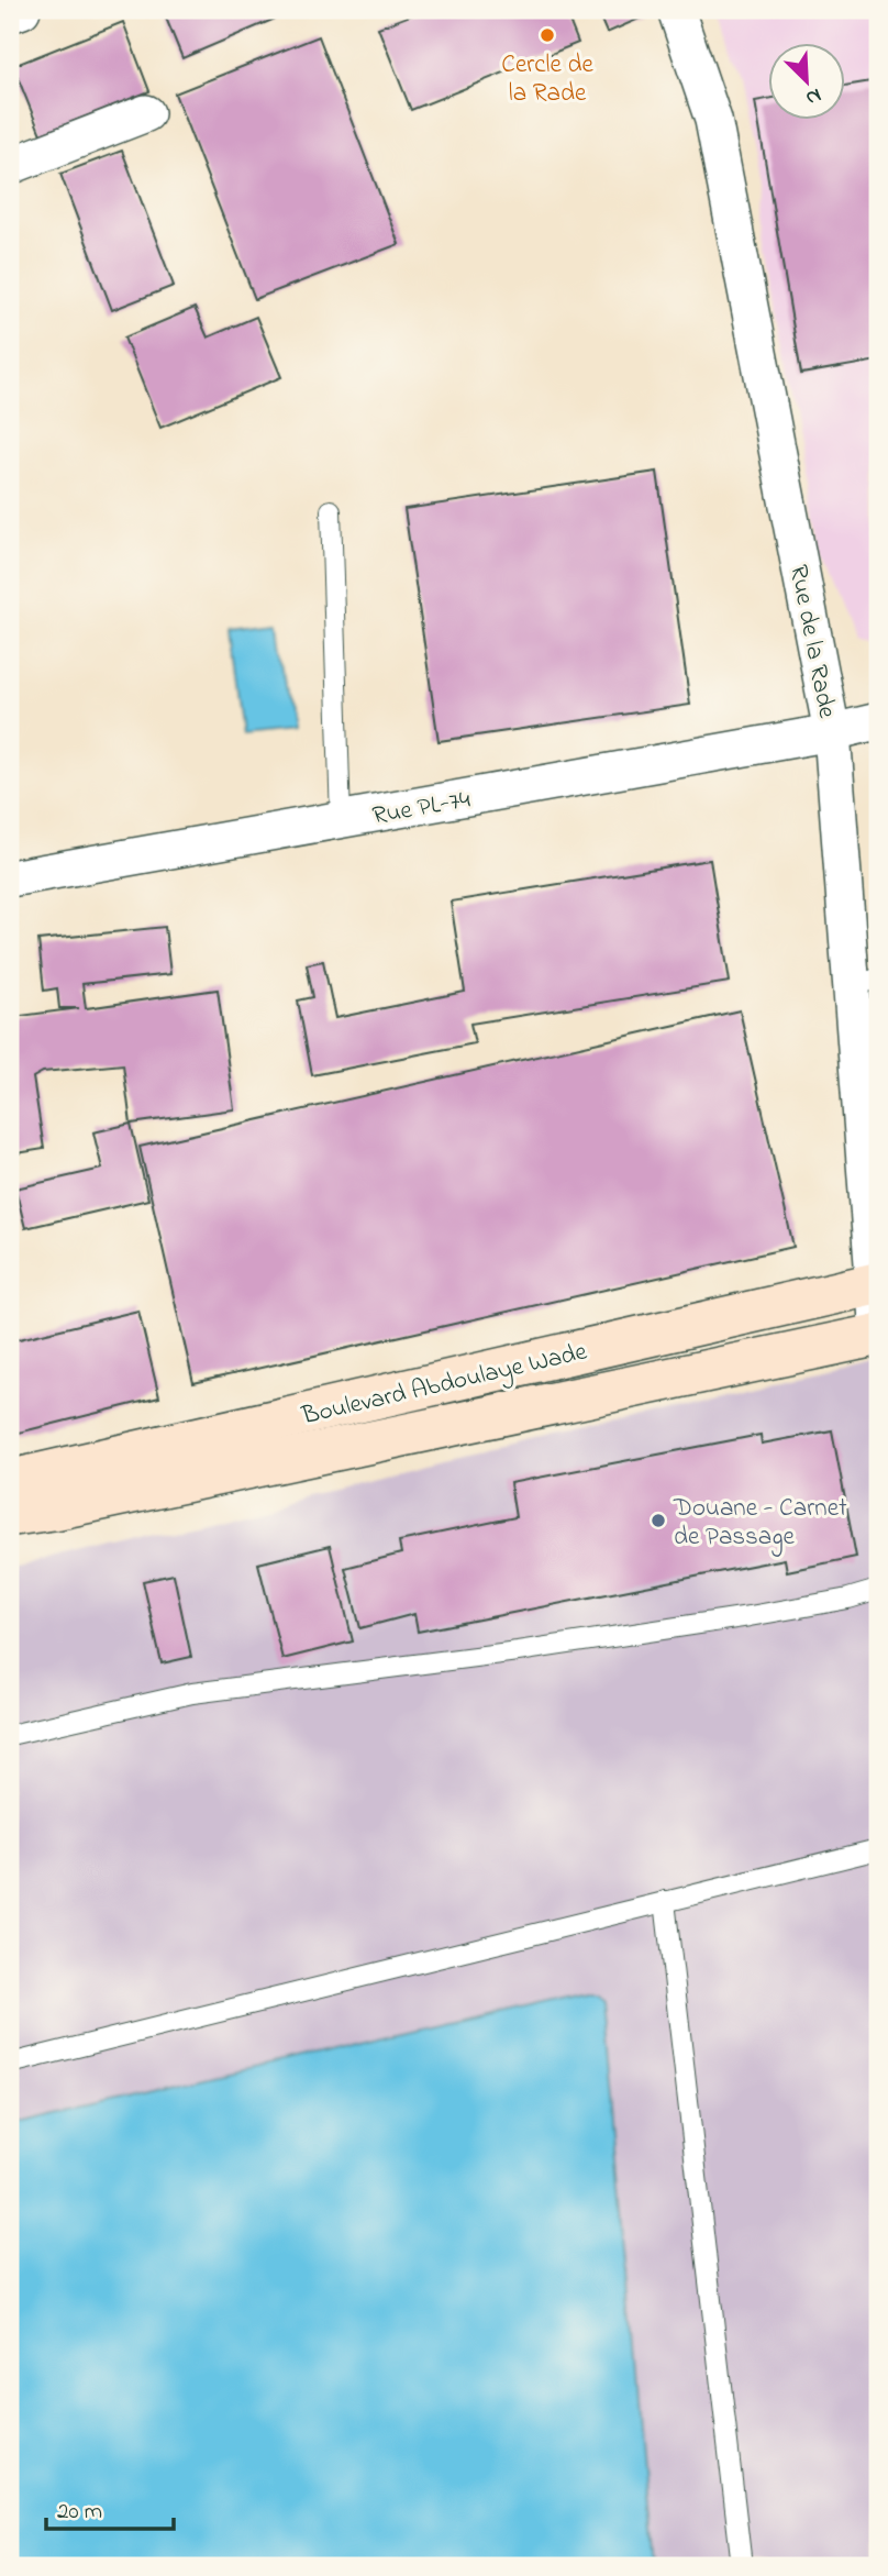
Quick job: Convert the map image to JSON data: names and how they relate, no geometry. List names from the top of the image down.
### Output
{
  "streets": {
    "street": ["Rue de la Rade", "Rue PL-74", "Boulevard Abdoulaye Wade"]
  },
  "crossings": [
    ["Rue de la Rade", "Rue PL-74"],
    ["Rue de la Rade", "Boulevard Abdoulaye Wade"]
  ],
  "places": ["Cercle de la Rade", "Douane - Carnet de Passage"],
  "scale_bar": "20 m",
  "north": "bottom right"
}
